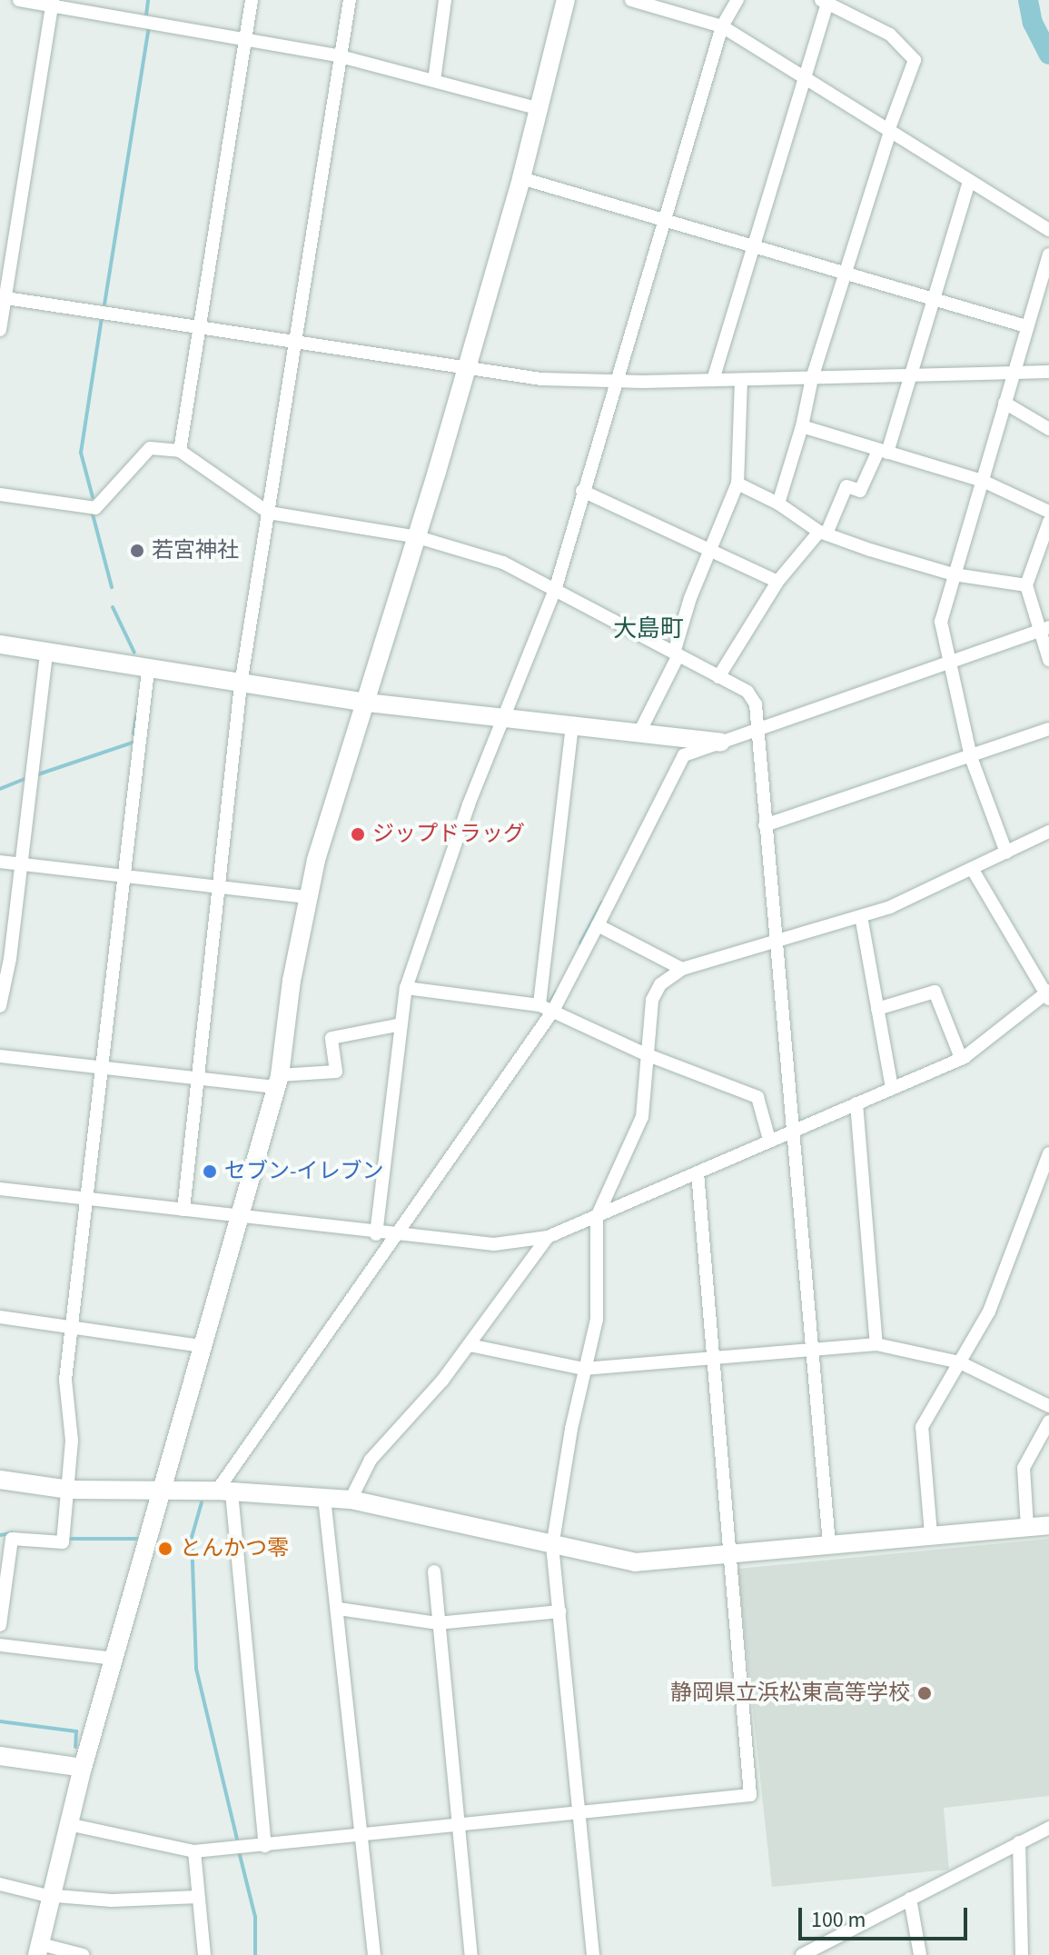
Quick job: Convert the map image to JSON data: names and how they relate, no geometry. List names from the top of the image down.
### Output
{
  "districts": ["大島町"],
  "places": [
    "若宮神社",
    "ジップドラッグ",
    "セブン-イレブン",
    "とんかつ零",
    "静岡県立浜松東高等学校"
  ],
  "scale_bar": "100 m"
}
